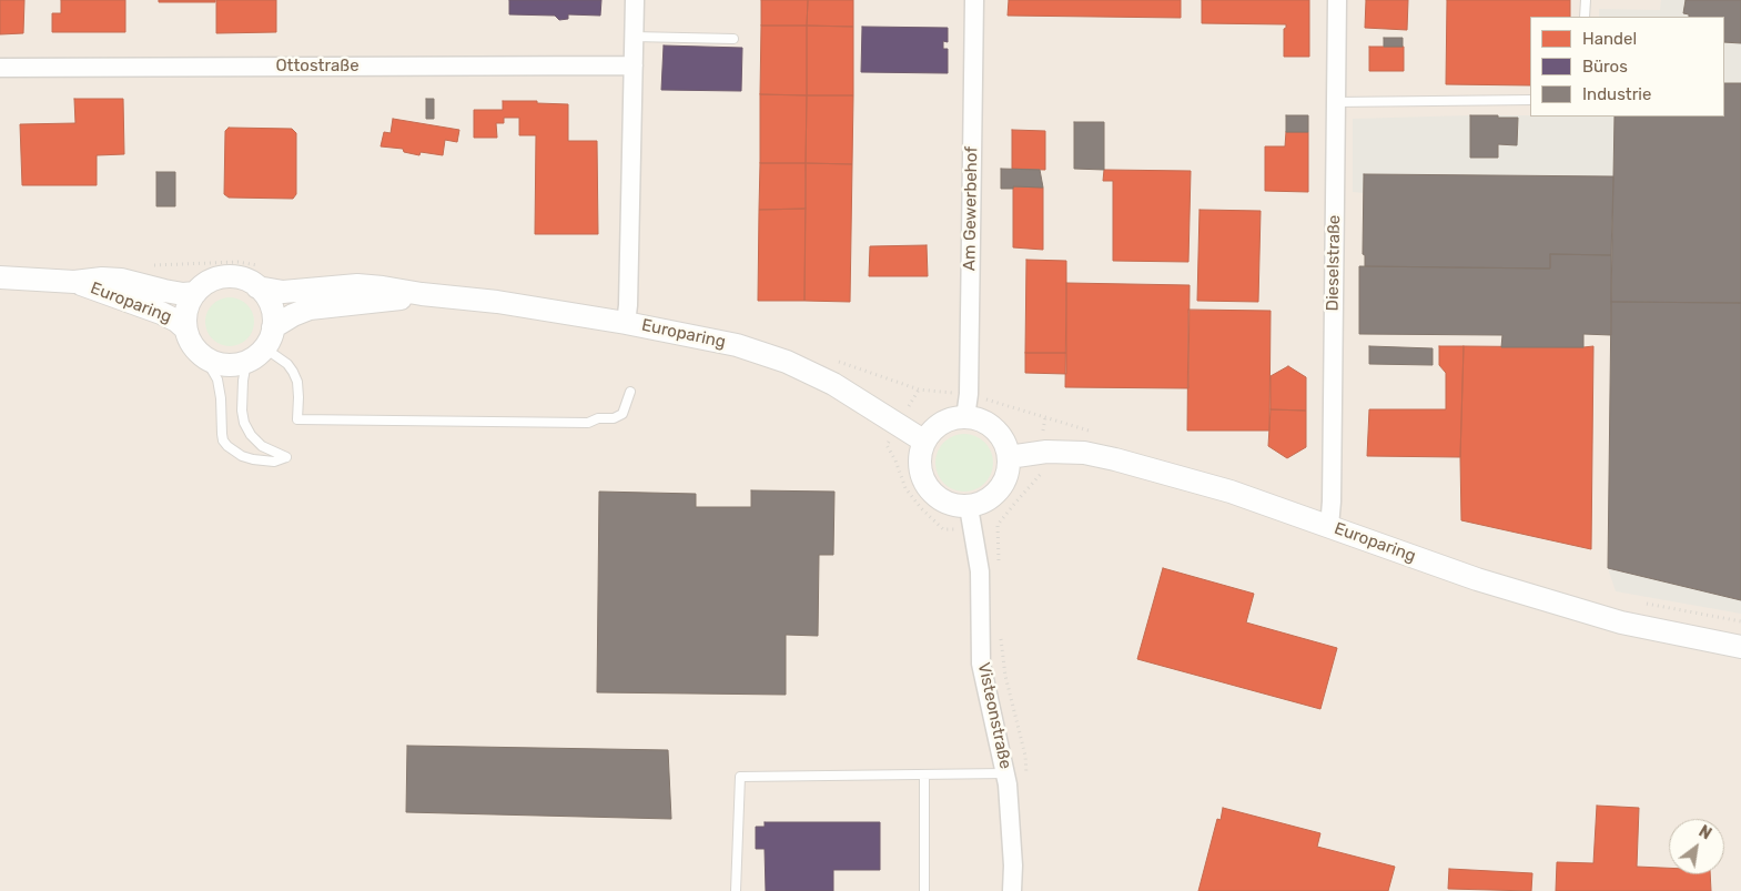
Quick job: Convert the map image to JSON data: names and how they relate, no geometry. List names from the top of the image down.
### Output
{
  "streets": {
    "street": [
      "Ottostraße",
      "Am Gewerbehof",
      "Dieselstraße",
      "Europaring",
      "Visteonstraße"
    ]
  },
  "crossings": [
    ["Am Gewerbehof", "Europaring"],
    ["Am Gewerbehof", "Visteonstraße"],
    ["Dieselstraße", "Europaring"],
    ["Europaring", "Visteonstraße"]
  ],
  "legend": ["Handel", "Büros", "Industrie"],
  "north": "top right"
}
